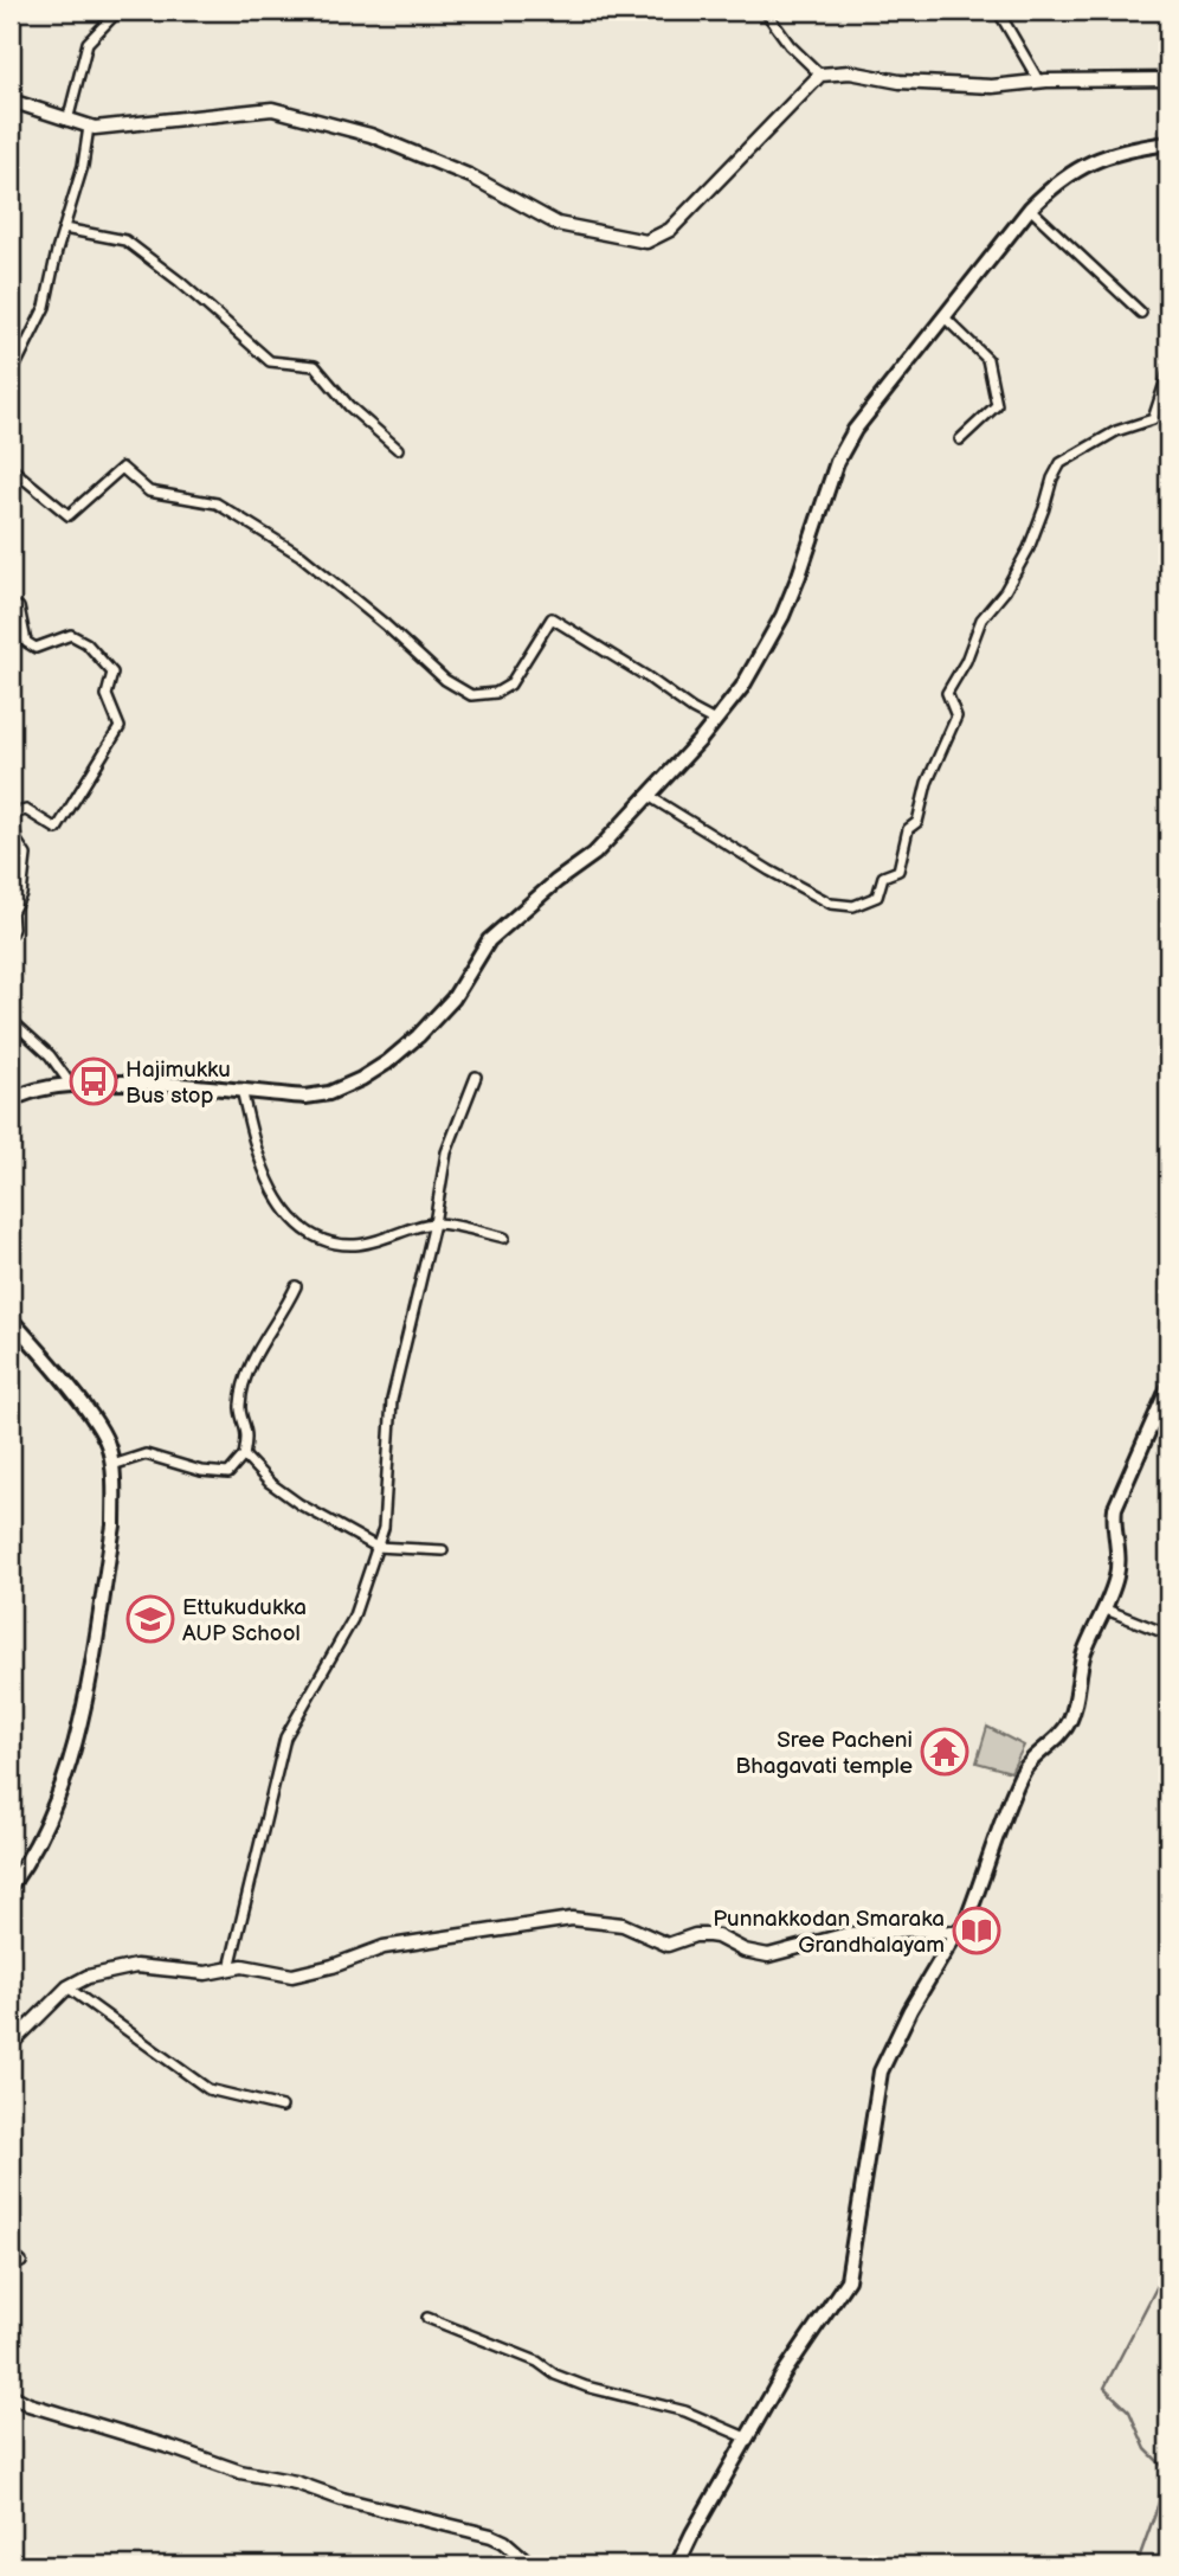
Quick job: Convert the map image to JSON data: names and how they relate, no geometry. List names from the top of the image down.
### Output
{
  "places": {
    "bus stop": ["Hajimukku Bus stop"],
    "school or university": ["Ettukudukka AUP School"],
    "temple": ["Sree Pacheni Bhagavati temple"],
    "library": ["Punnakkodan Smaraka Grandhalayam"]
  }
}
